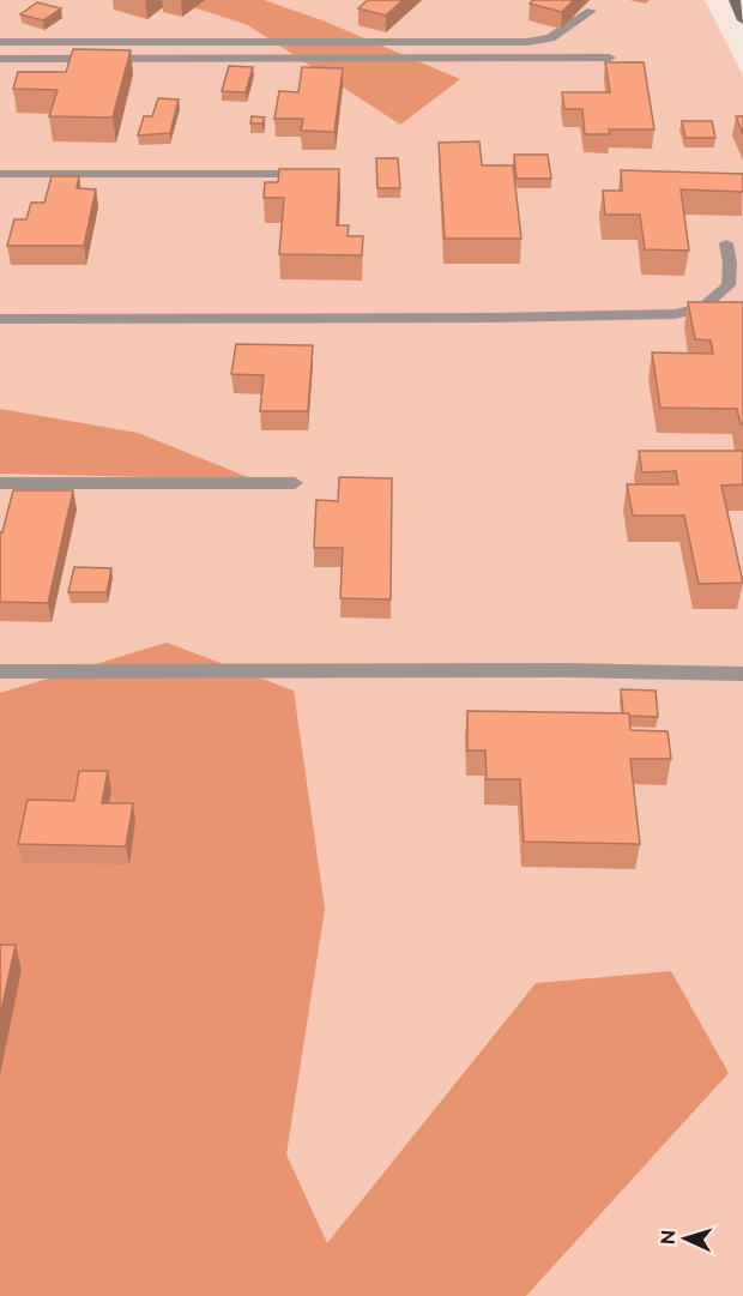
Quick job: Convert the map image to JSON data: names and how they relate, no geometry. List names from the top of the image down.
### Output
{
  "north": "left"
}
